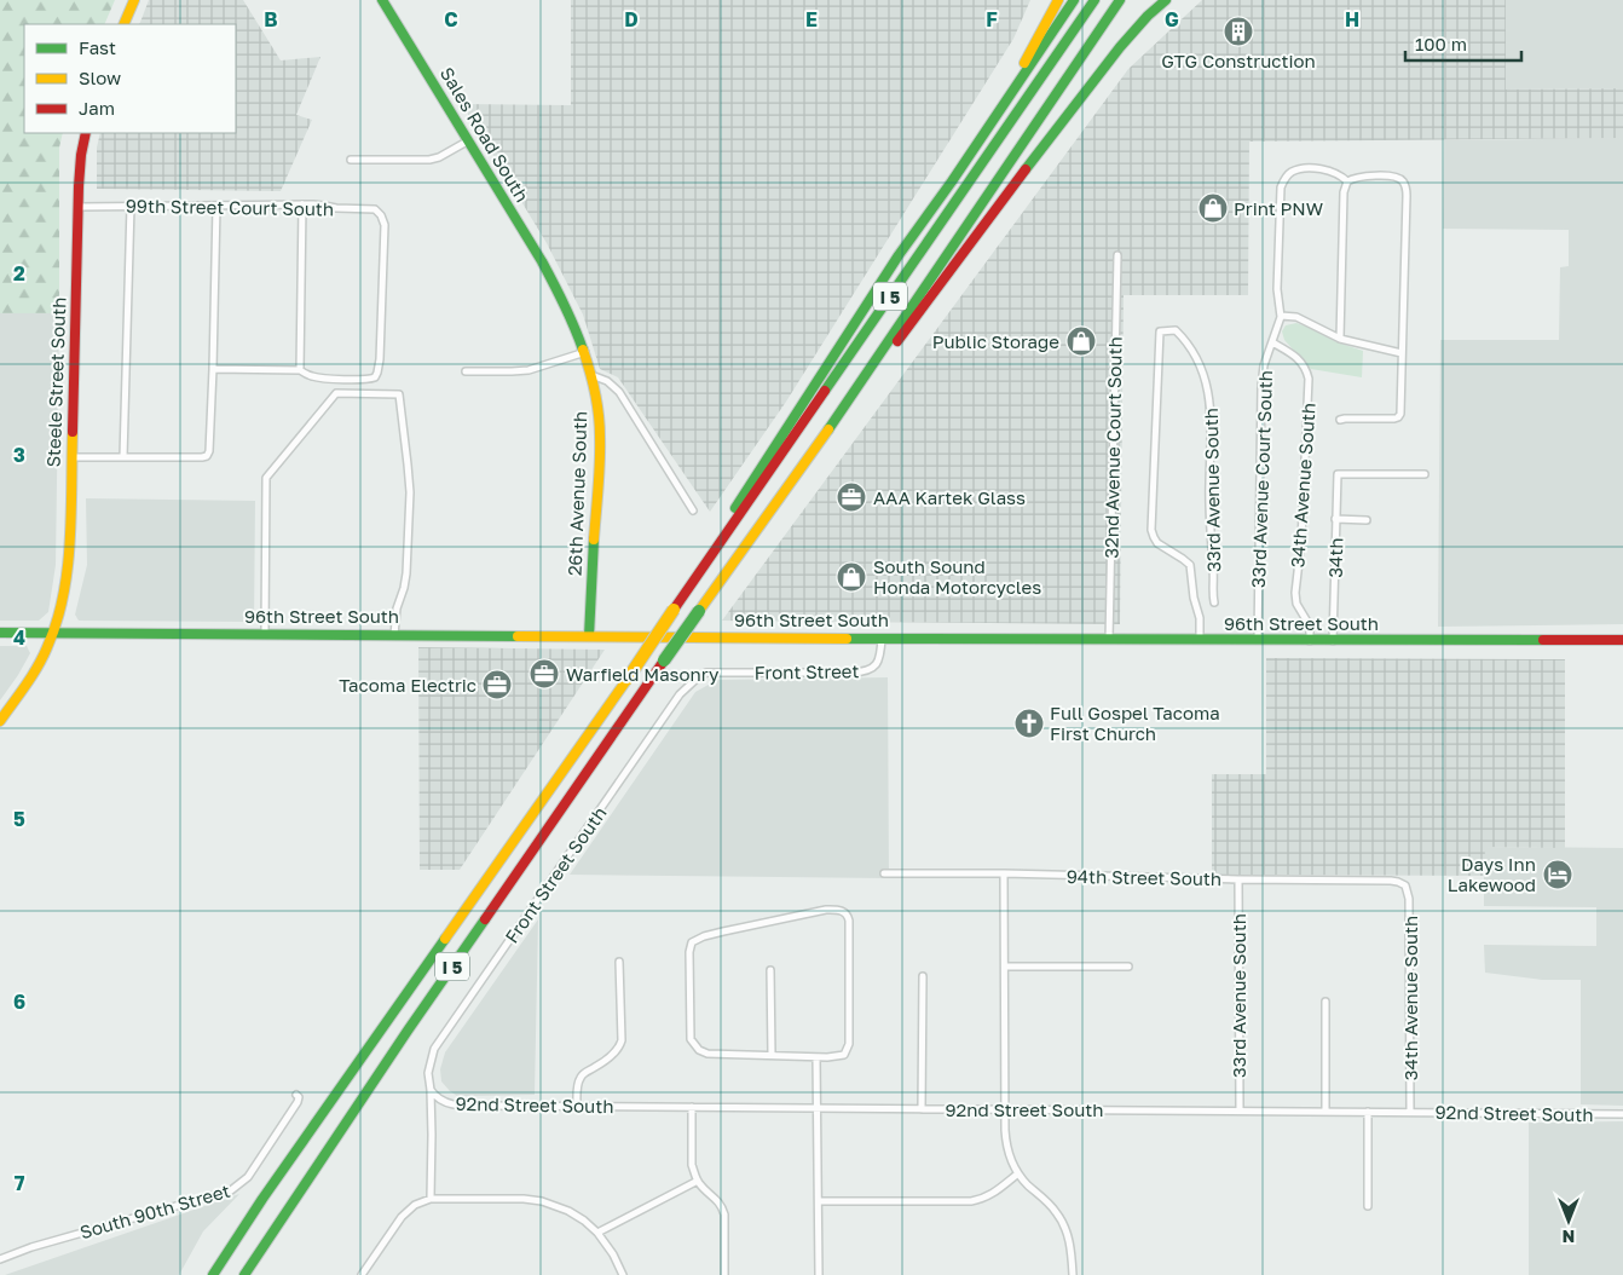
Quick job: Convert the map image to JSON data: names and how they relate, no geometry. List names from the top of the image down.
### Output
{
  "streets": {
    "main road": [
      "Sales Road South",
      "I 5",
      "Steele Street South",
      "26th Avenue South",
      "96th Street South"
    ],
    "street": [
      "99th Street Court South",
      "32nd Avenue Court South",
      "33rd Avenue Court South",
      "34th Avenue South",
      "33rd Avenue South",
      "34th",
      "Front Street",
      "Front Street South",
      "94th Street South",
      "92nd Street South",
      "South 90th Street"
    ]
  },
  "crossings": [
    ["Sales Road South", "26th Avenue South"],
    ["99th Street Court South", "Steele Street South"],
    ["Steele Street South", "96th Street South"],
    ["32nd Avenue Court South", "96th Street South"],
    ["33rd Avenue Court South", "34th Avenue South"],
    ["33rd Avenue Court South", "96th Street South"],
    ["34th Avenue South", "96th Street South"],
    ["34th Avenue South", "94th Street South"],
    ["34th Avenue South", "92nd Street South"],
    ["33rd Avenue South", "96th Street South"],
    ["33rd Avenue South", "94th Street South"],
    ["33rd Avenue South", "92nd Street South"],
    ["26th Avenue South", "96th Street South"],
    ["34th", "96th Street South"],
    ["96th Street South", "Front Street"],
    ["Front Street", "Front Street South"],
    ["Front Street South", "92nd Street South"]
  ],
  "places": {
    "building": ["GTG Construction"],
    "shop": ["Print PNW", "Public Storage", "South Sound Honda Motorcycles"],
    "office": ["AAA Kartek Glass", "Warfield Masonry", "Tacoma Electric"],
    "church": ["Full Gospel Tacoma First Church"],
    "hotel": ["Days Inn Lakewood"]
  },
  "legend": ["Fast", "Slow", "Jam"],
  "scale_bar": "100 m",
  "north": "bottom",
  "grid": {
    "columns": [
      "B",
      "C",
      "D",
      "E",
      "F",
      "G",
      "H"
    ],
    "rows": [
      "2",
      "3",
      "4",
      "5",
      "6",
      "7"
    ]
  }
}
